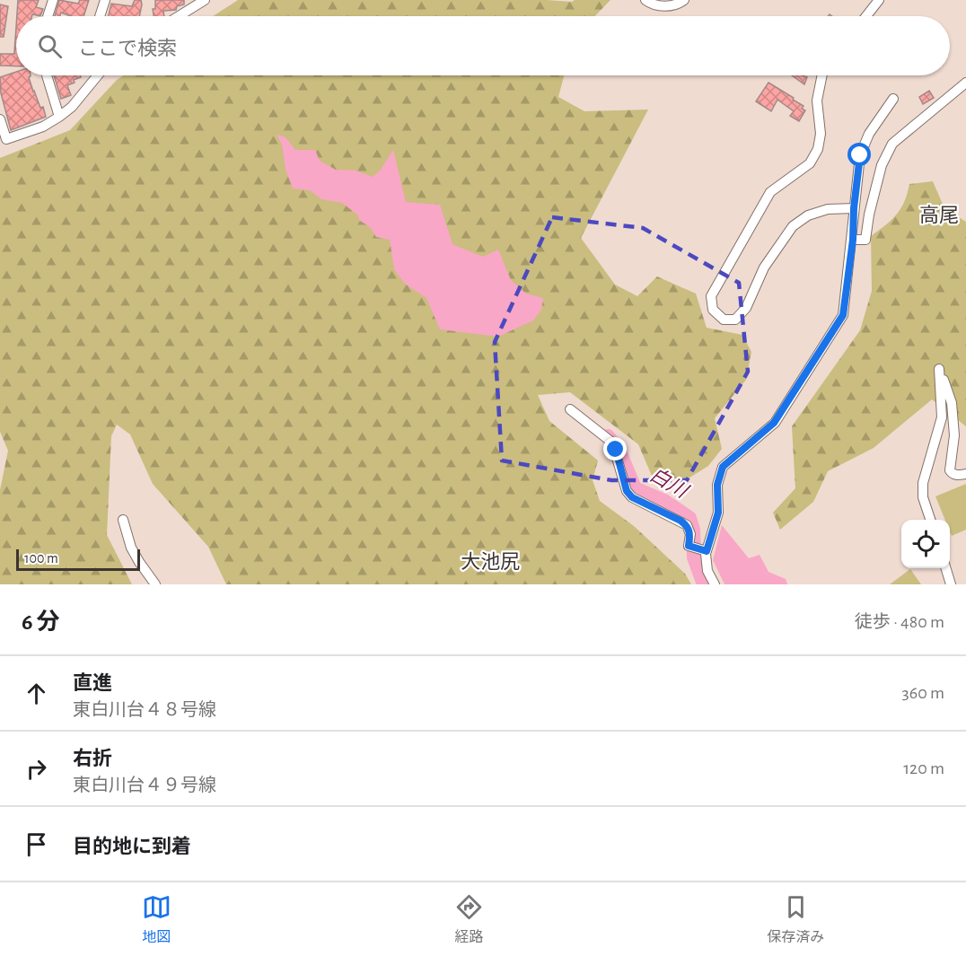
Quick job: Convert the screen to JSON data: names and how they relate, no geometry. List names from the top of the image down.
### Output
{
  "districts": ["高尾", "大池尻"],
  "water": ["白川"],
  "scale_bar": "100 m",
  "page": {
    "search": "ここで検索",
    "scale": "100 m",
    "heading": ["6 分", "徒歩 · 480 m"],
    "list": [
      ["直進", "東白川台４８号線", "360 m"],
      ["右折", "東白川台４９号線", "120 m"],
      "目的地に到着"
    ],
    "nav": ["地図", "経路", "保存済み"]
  }
}
